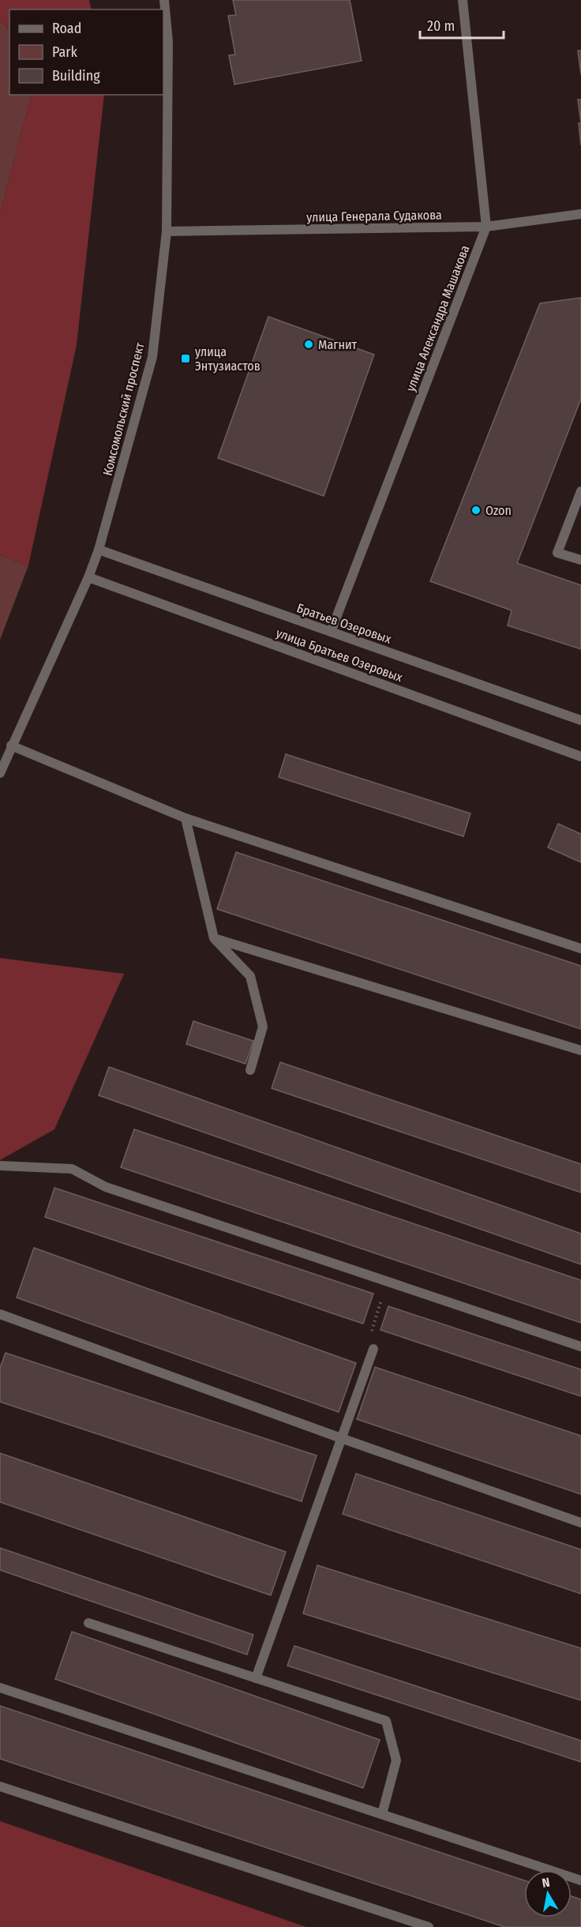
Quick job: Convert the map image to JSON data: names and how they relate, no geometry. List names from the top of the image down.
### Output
{
  "streets": {
    "street": [
      "улица Генерала Судакова",
      "улица Александра Машакова",
      "Комсомольский проспект",
      "Братьев Озеровых",
      "улица Братьев Озеровых"
    ]
  },
  "crossings": [
    ["улица Генерала Судакова", "улица Александра Машакова"],
    ["улица Генерала Судакова", "Комсомольский проспект"],
    ["улица Александра Машакова", "Братьев Озеровых"],
    ["Комсомольский проспект", "Братьев Озеровых"],
    ["Комсомольский проспект", "улица Братьев Озеровых"]
  ],
  "places": {
    "other": ["Магнит", "Ozon"],
    "transit": ["улица Энтузиастов"]
  },
  "legend": ["Road", "Park", "Building"],
  "scale_bar": "20 m",
  "north": "top"
}
